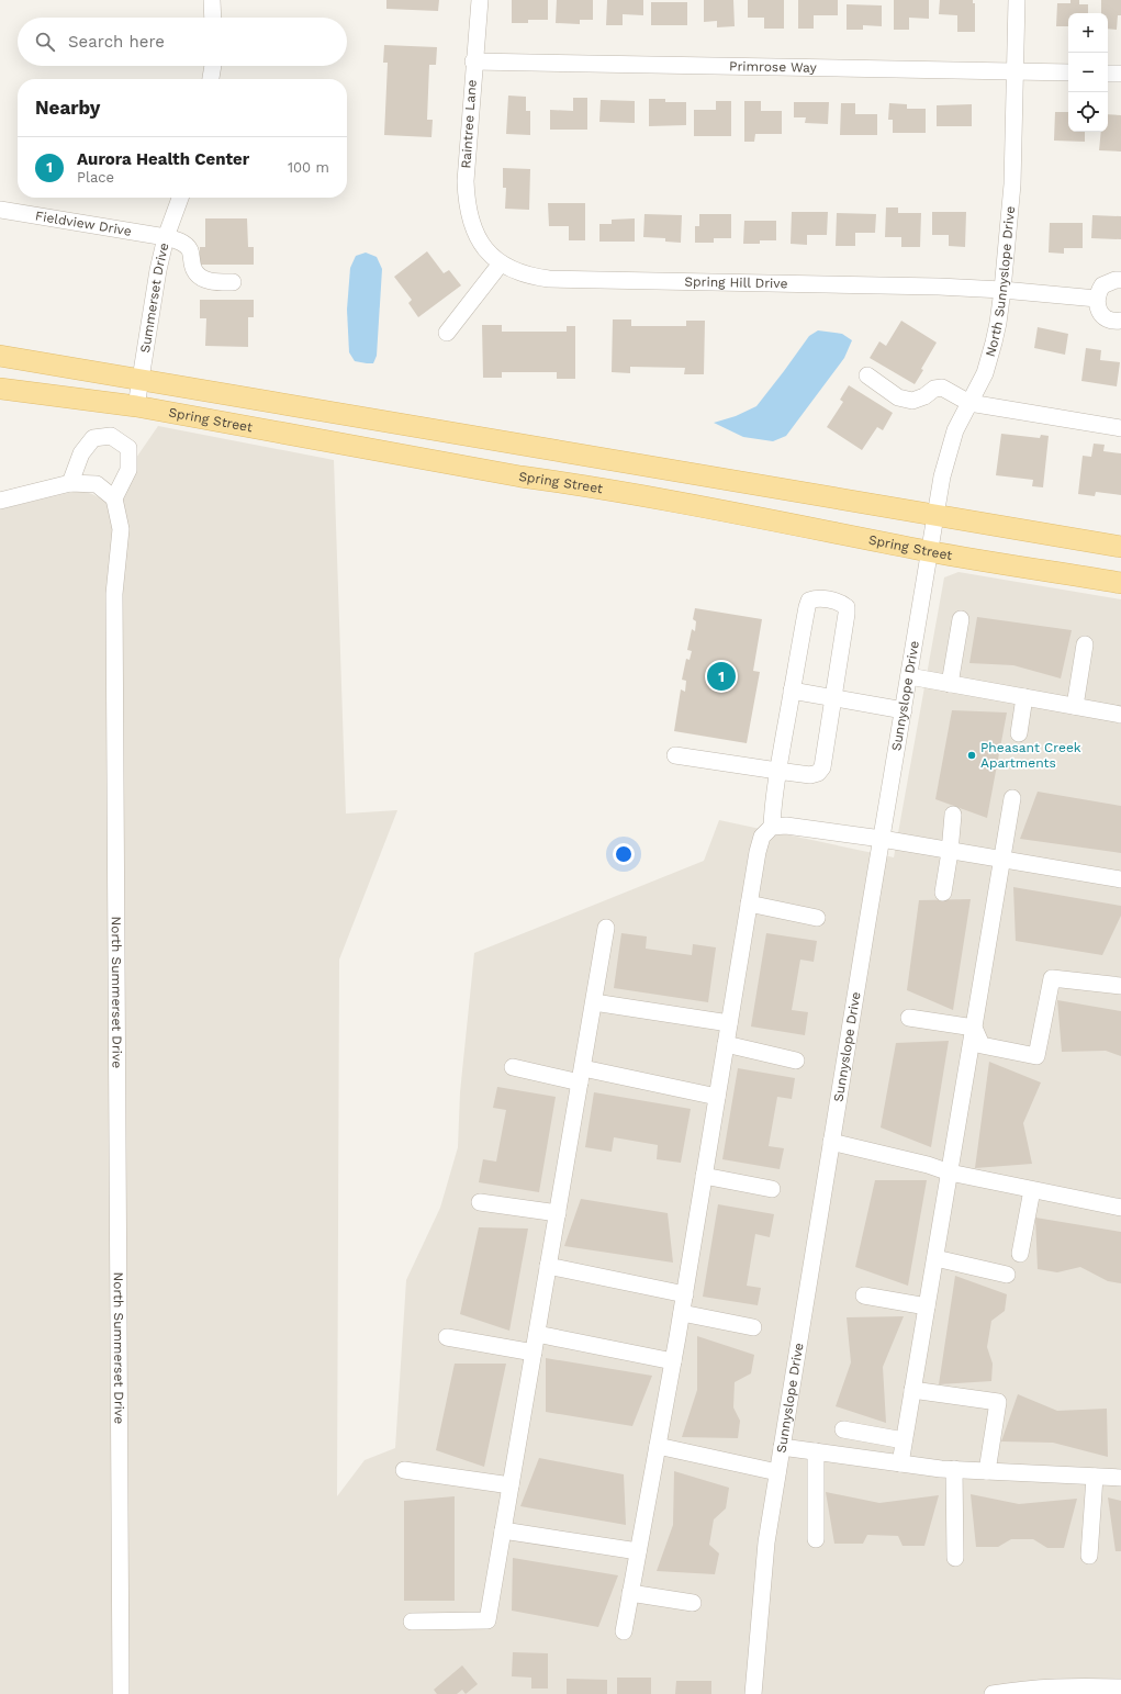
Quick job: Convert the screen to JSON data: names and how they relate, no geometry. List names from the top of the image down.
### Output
{
  "streets": {
    "main road": ["Spring Street"],
    "street": [
      "Primrose Way",
      "Raintree Lane",
      "Fieldview Drive",
      "North Sunnyslope Drive",
      "Spring Hill Drive",
      "Summerset Drive",
      "Sunnyslope Drive",
      "North Summerset Drive"
    ]
  },
  "crossings": [
    ["Primrose Way", "Raintree Lane"],
    ["Primrose Way", "North Sunnyslope Drive"],
    ["Raintree Lane", "Spring Hill Drive"],
    ["Fieldview Drive", "Summerset Drive"],
    ["North Sunnyslope Drive", "Spring Hill Drive"],
    ["North Sunnyslope Drive", "Spring Street"],
    ["North Sunnyslope Drive", "Sunnyslope Drive"],
    ["Summerset Drive", "Spring Street"],
    ["Spring Street", "Sunnyslope Drive"]
  ],
  "places": ["Pheasant Creek Apartments"],
  "page": {
    "map_buttons": ["+", "−"],
    "search": "Search here",
    "heading": "Nearby",
    "list": [
      {
        "mark": "1",
        "name": "Aurora Health Center",
        "note": "Place",
        "value": "100 m"
      }
    ],
    "pins": "1"
  }
}
